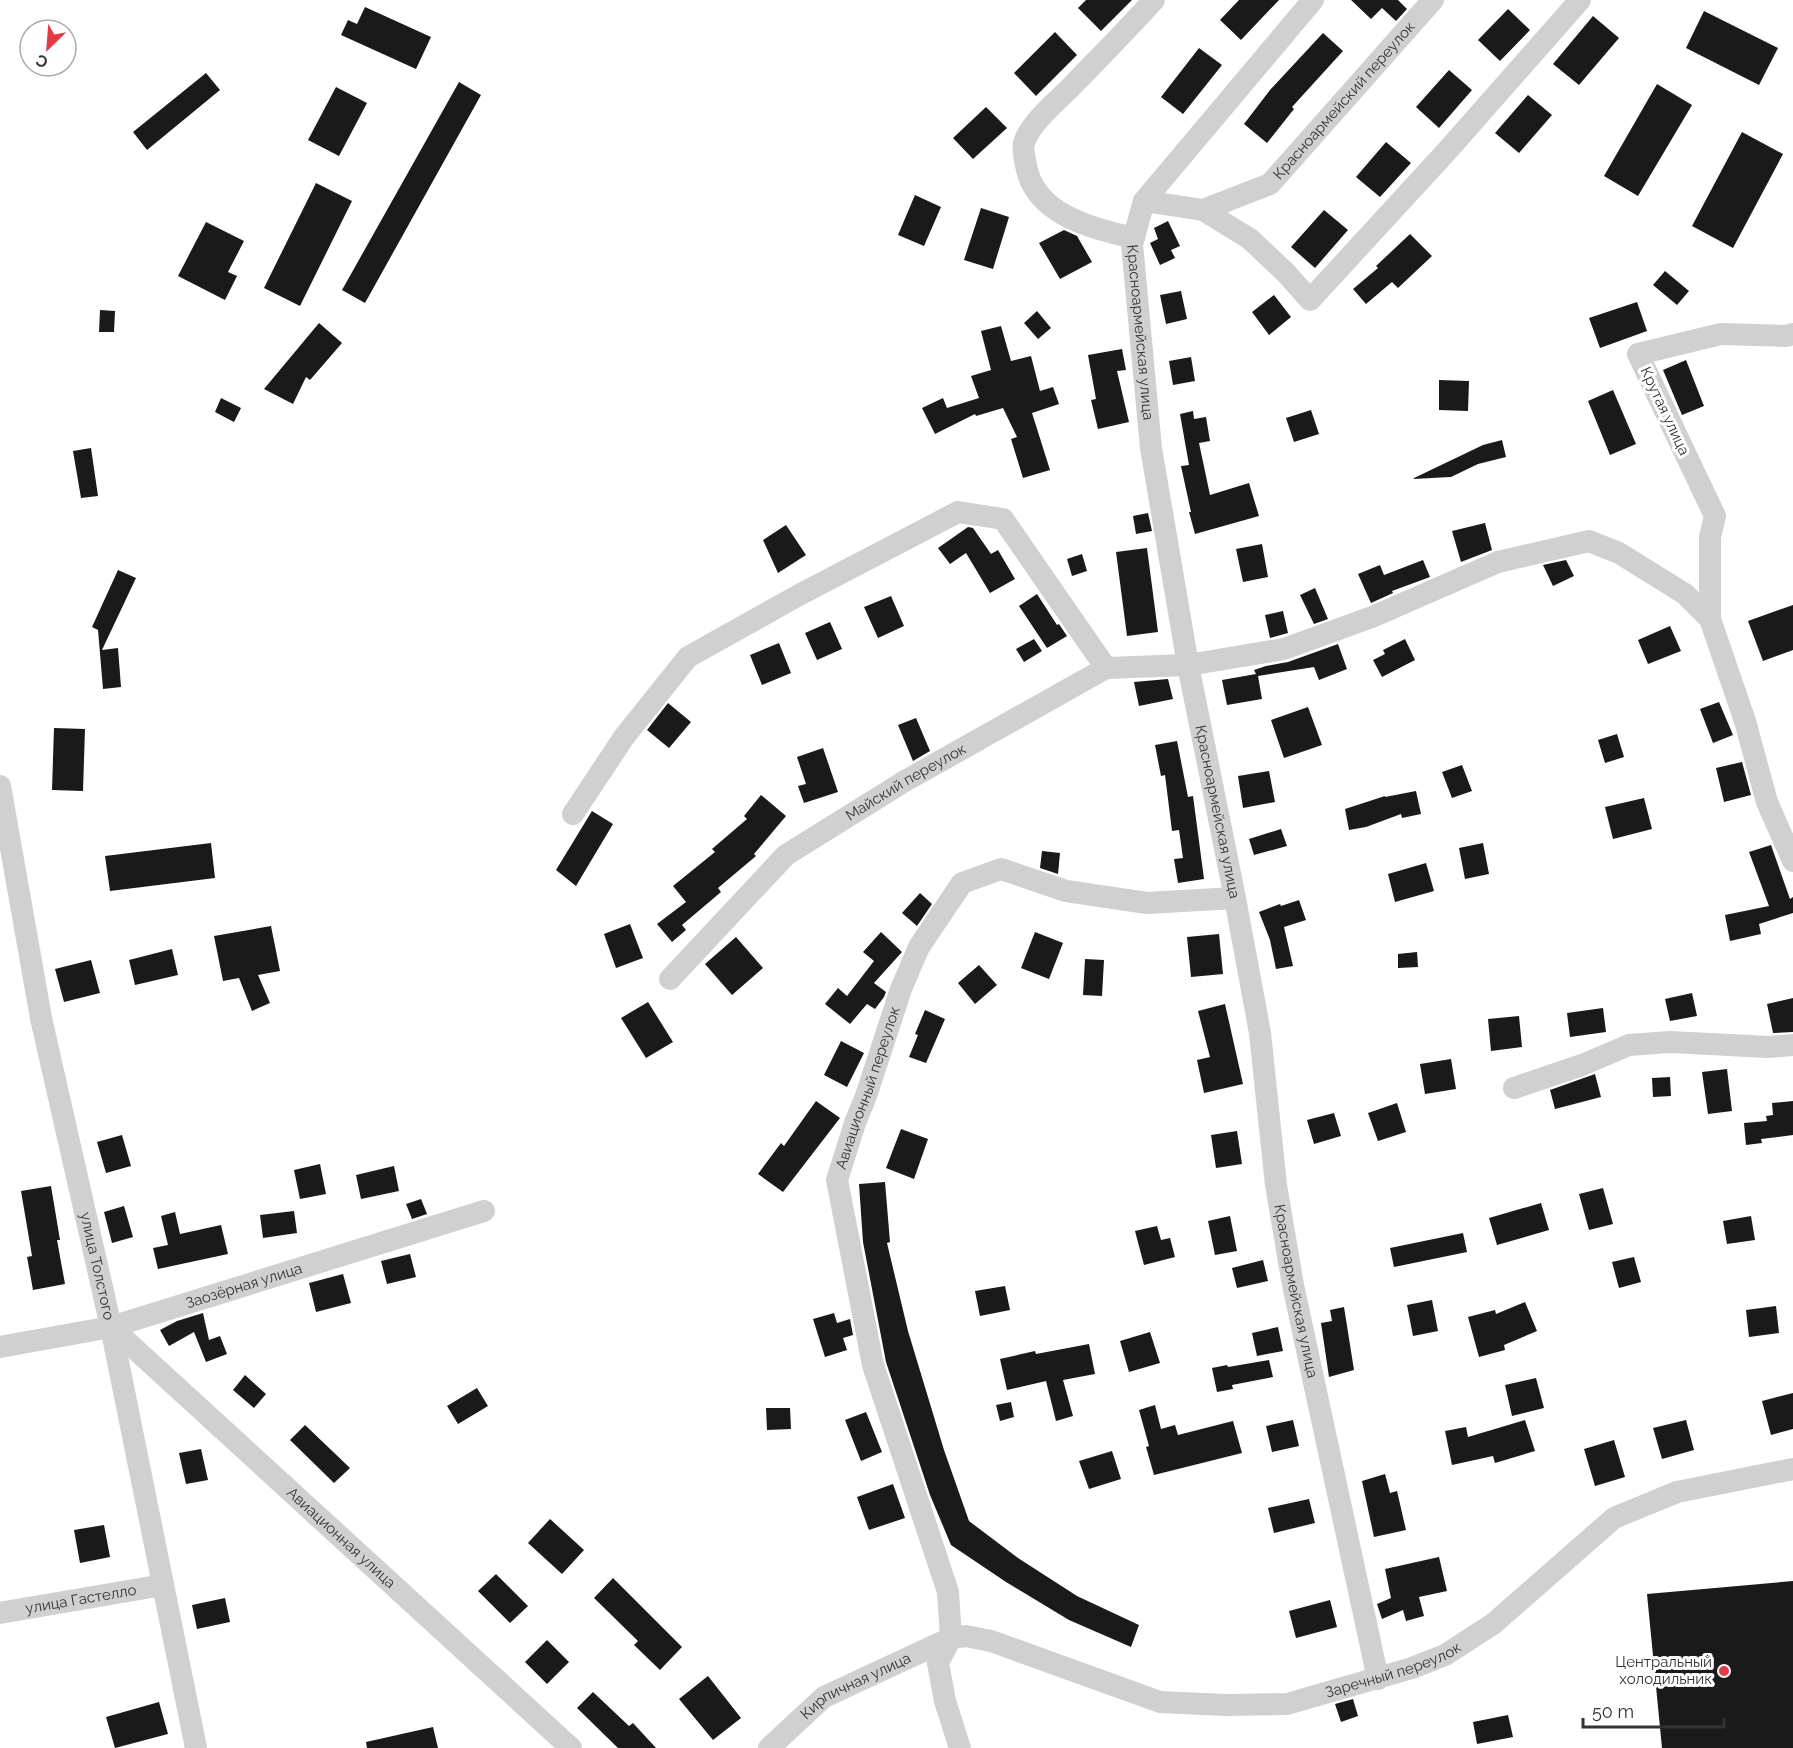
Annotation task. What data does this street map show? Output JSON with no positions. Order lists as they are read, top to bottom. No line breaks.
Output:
{"streets":{"street":["Красноармейский переулок","Красноармейская улица","Крутая улица","Майский переулок","Авиационный переулок","улица Толстого","Заозёрная улица","Авиационная улица","улица Гастелло","Заречный переулок","Кирпичная улица"]},"crossings":[["Красноармейский переулок","Красноармейская улица"],["Красноармейская улица","Майский переулок"],["Красноармейская улица","Авиационный переулок"],["Красноармейская улица","Заречный переулок"],["Крутая улица","Майский переулок"],["Авиационный переулок","Заречный переулок"],["Авиационный переулок","Кирпичная улица"],["улица Толстого","Заозёрная улица"],["улица Толстого","Авиационная улица"],["улица Толстого","улица Гастелло"],["Заозёрная улица","Авиационная улица"],["Заречный переулок","Кирпичная улица"]],"places":["Центральный холодильник"],"scale_bar":"50 m","north":"bottom left"}
